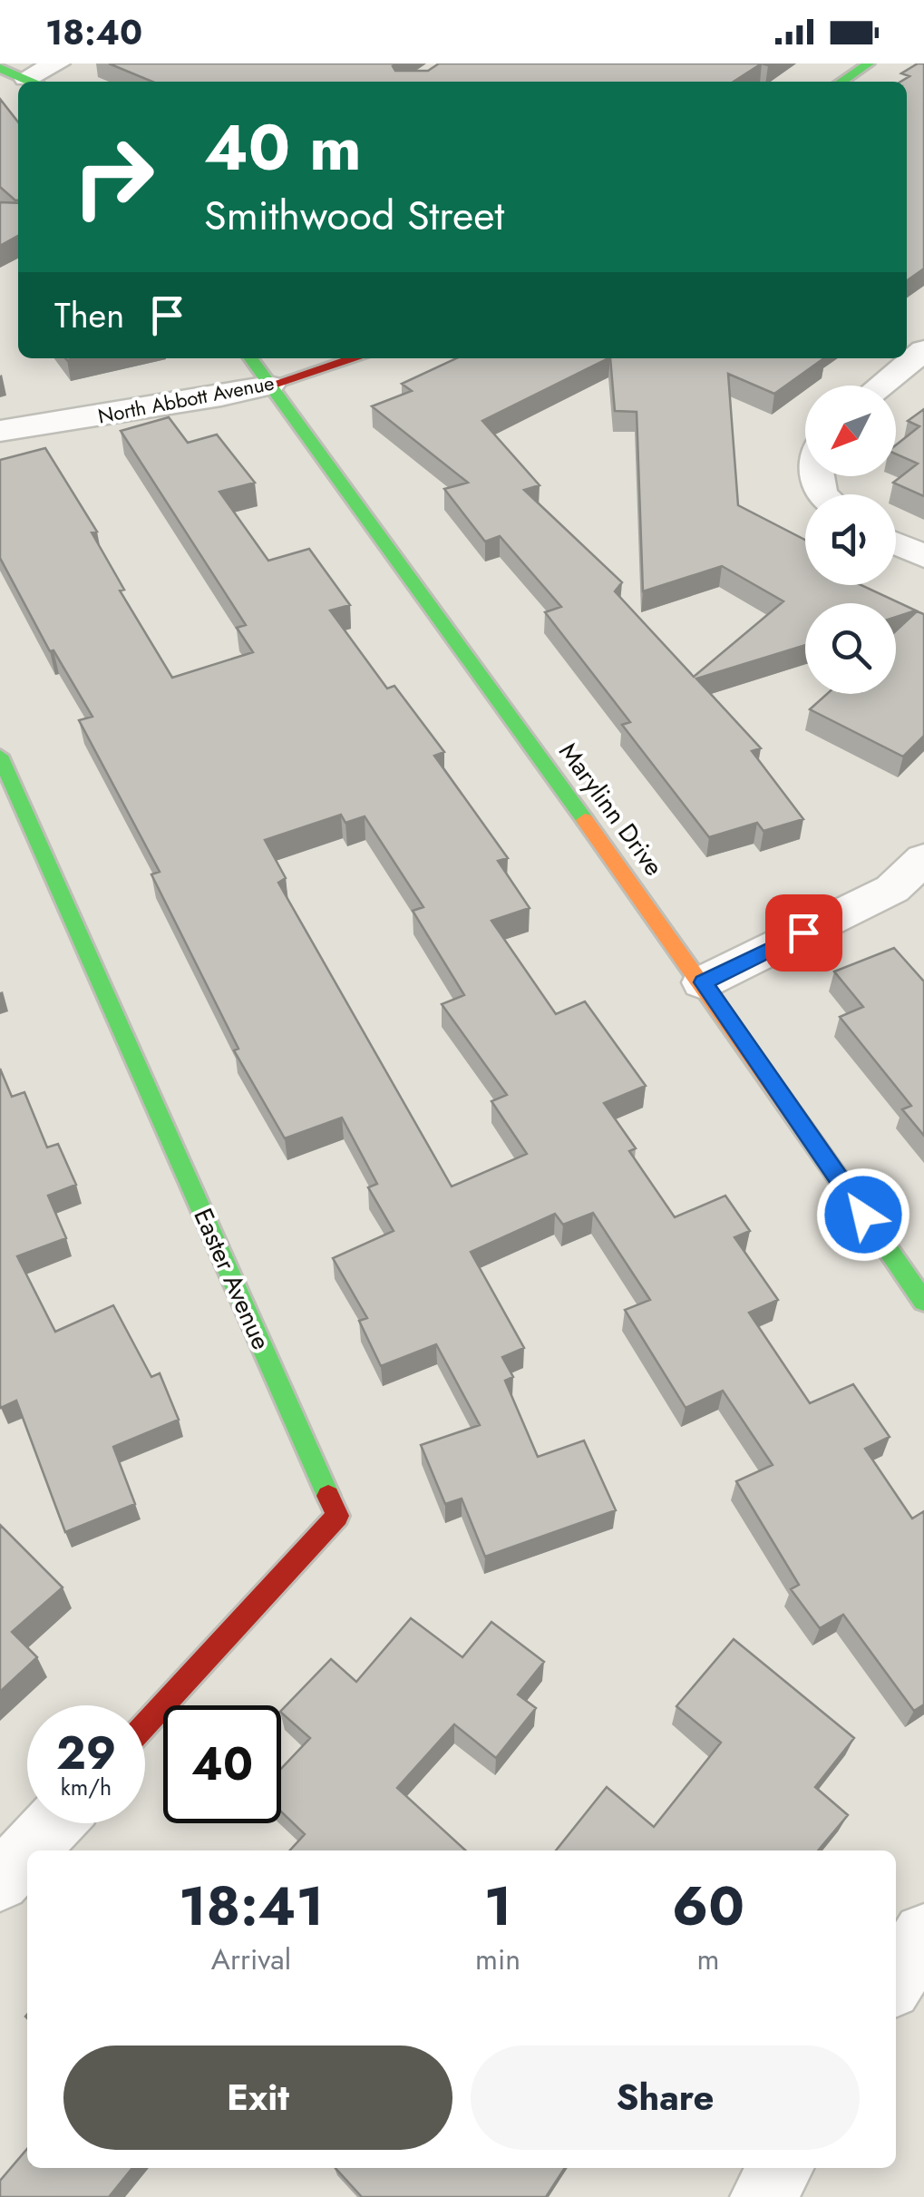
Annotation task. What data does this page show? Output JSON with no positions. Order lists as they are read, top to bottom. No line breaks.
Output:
{"streets":{"street":["North Abbott Avenue","Marylinn Drive","Easter Avenue"]},"crossings":[["North Abbott Avenue","Marylinn Drive"]],"north":"bottom left","page":{"status":"18:40","turn":["40 m","Smithwood Street"],"then":"Then","speed":"29 km/h","limit":"40","eta":["18:41","Arrival","1","min","60","m"],"buttons":["Exit","Share"]}}
